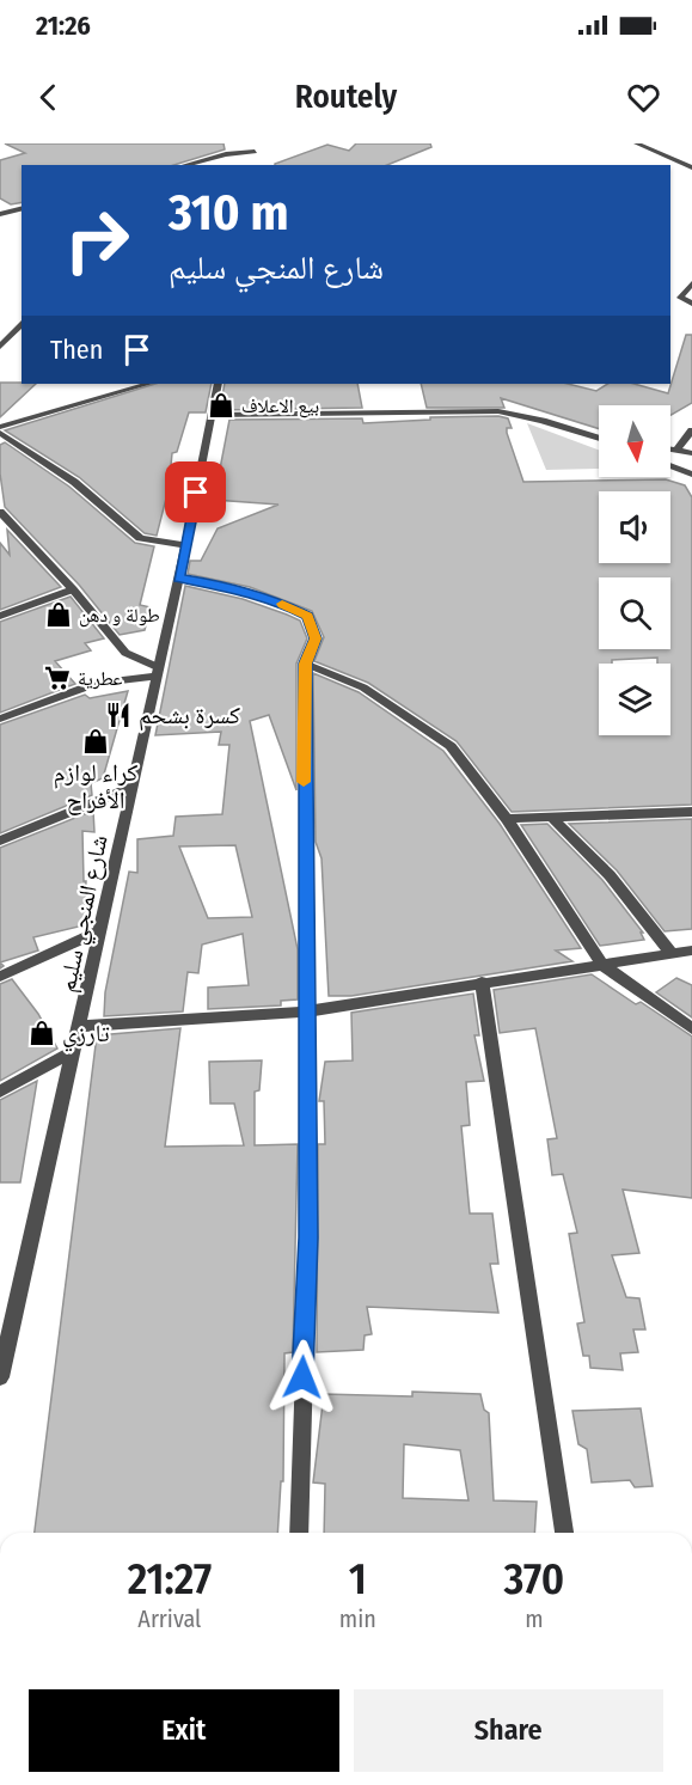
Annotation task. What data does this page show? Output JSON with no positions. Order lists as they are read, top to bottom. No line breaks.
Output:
{"streets":{"street":["شارع المنجي سليم"]},"places":{"shop":["بيع الاعلاف","طولة و دهن","كراء لوازم الأفراح","تارزي"],"supermarket":["عطرية"],"restaurant":["كسرة بشحم"]},"north":"bottom","page":{"status":"21:26","header":"Routely","turn":["310 m","شارع المنجي سليم"],"then":"Then","eta":["21:27","Arrival","1","min","370","m"],"buttons":["Exit","Share"]}}
